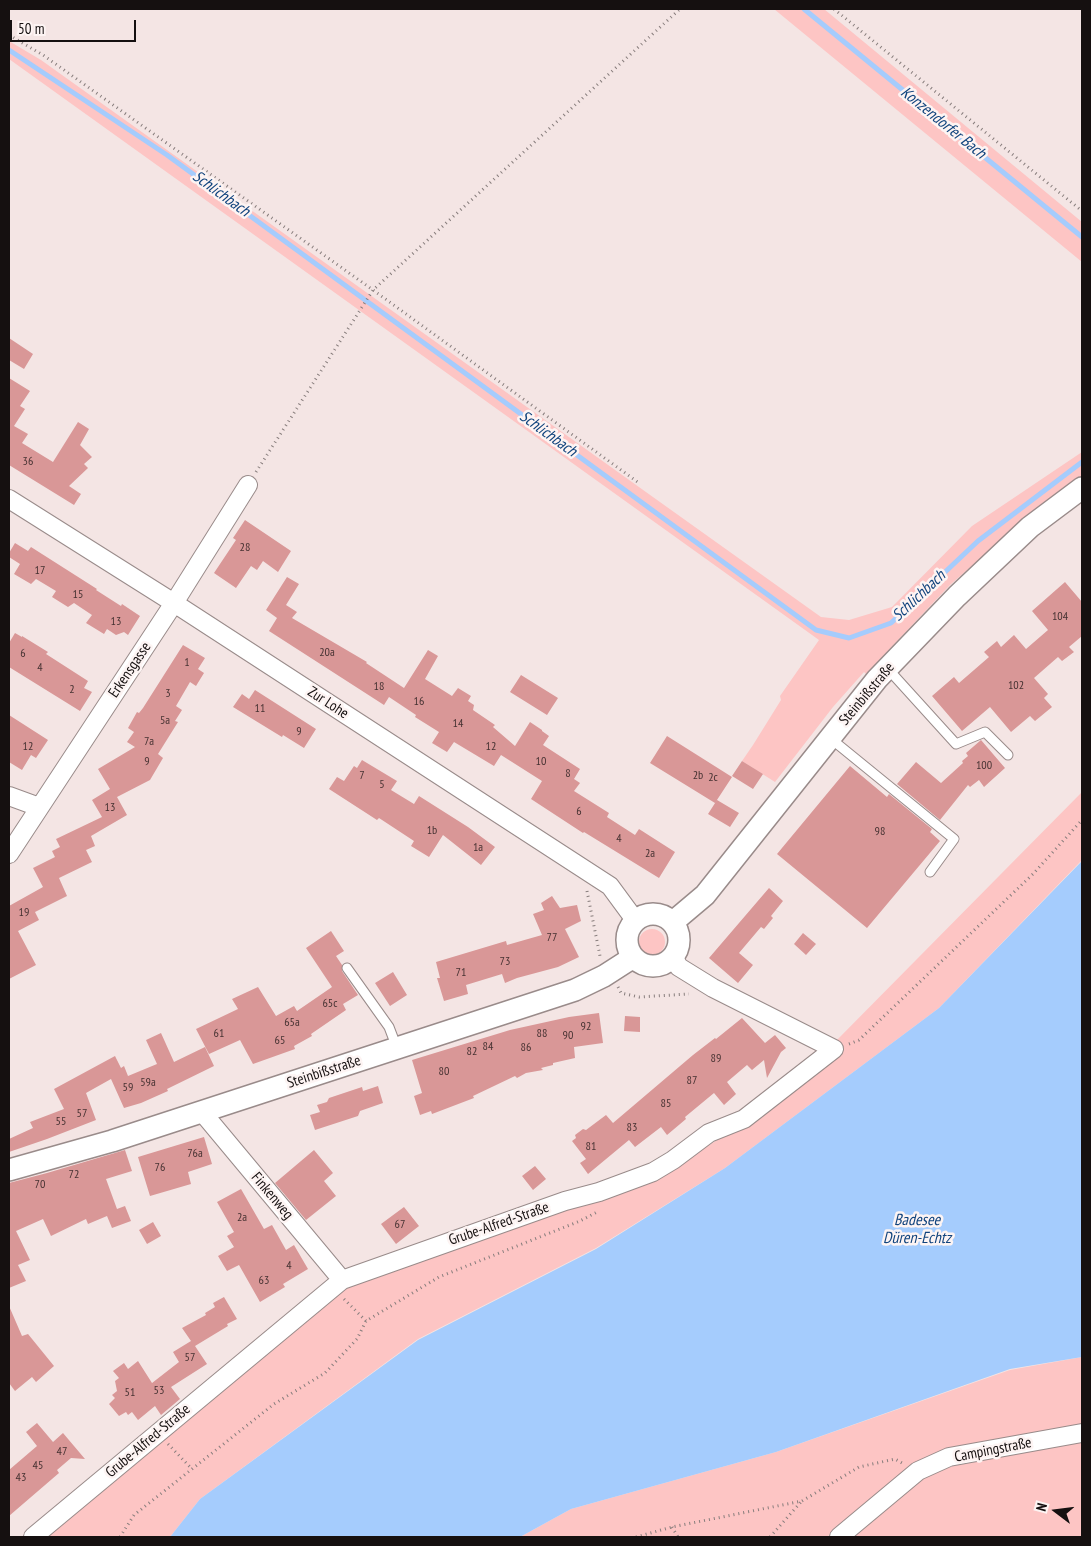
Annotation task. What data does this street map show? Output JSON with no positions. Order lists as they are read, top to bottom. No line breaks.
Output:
{"streets":{"street":["Erkensgasse","Steinbißstraße","Zur Lohe","Finkenweg","Grube-Alfred-Straße","Campingstraße"]},"crossings":[["Erkensgasse","Zur Lohe"],["Steinbißstraße","Zur Lohe"],["Steinbißstraße","Finkenweg"],["Finkenweg","Grube-Alfred-Straße"]],"water":["Konzendorfer Bach","Schlichbach","Badesee Düren-Echtz"],"house_numbers":["36","28","17","15","104","13","20a","6","1","4","102","18","2","3","16","11","5a","14","9","7a","12","12","9","10","100","8","7","2b","2c","5","13","6","1b","98","4","1a","2a","19","77","73","71","65c","65a","92","61","88","90","65","84","86","82","89","80","87","59a","59","85","57","55","83","81","76a","76","72","70","2a","67","4","63","57","53","51","47","45","43"],"scale_bar":"50 m","north":"left"}
